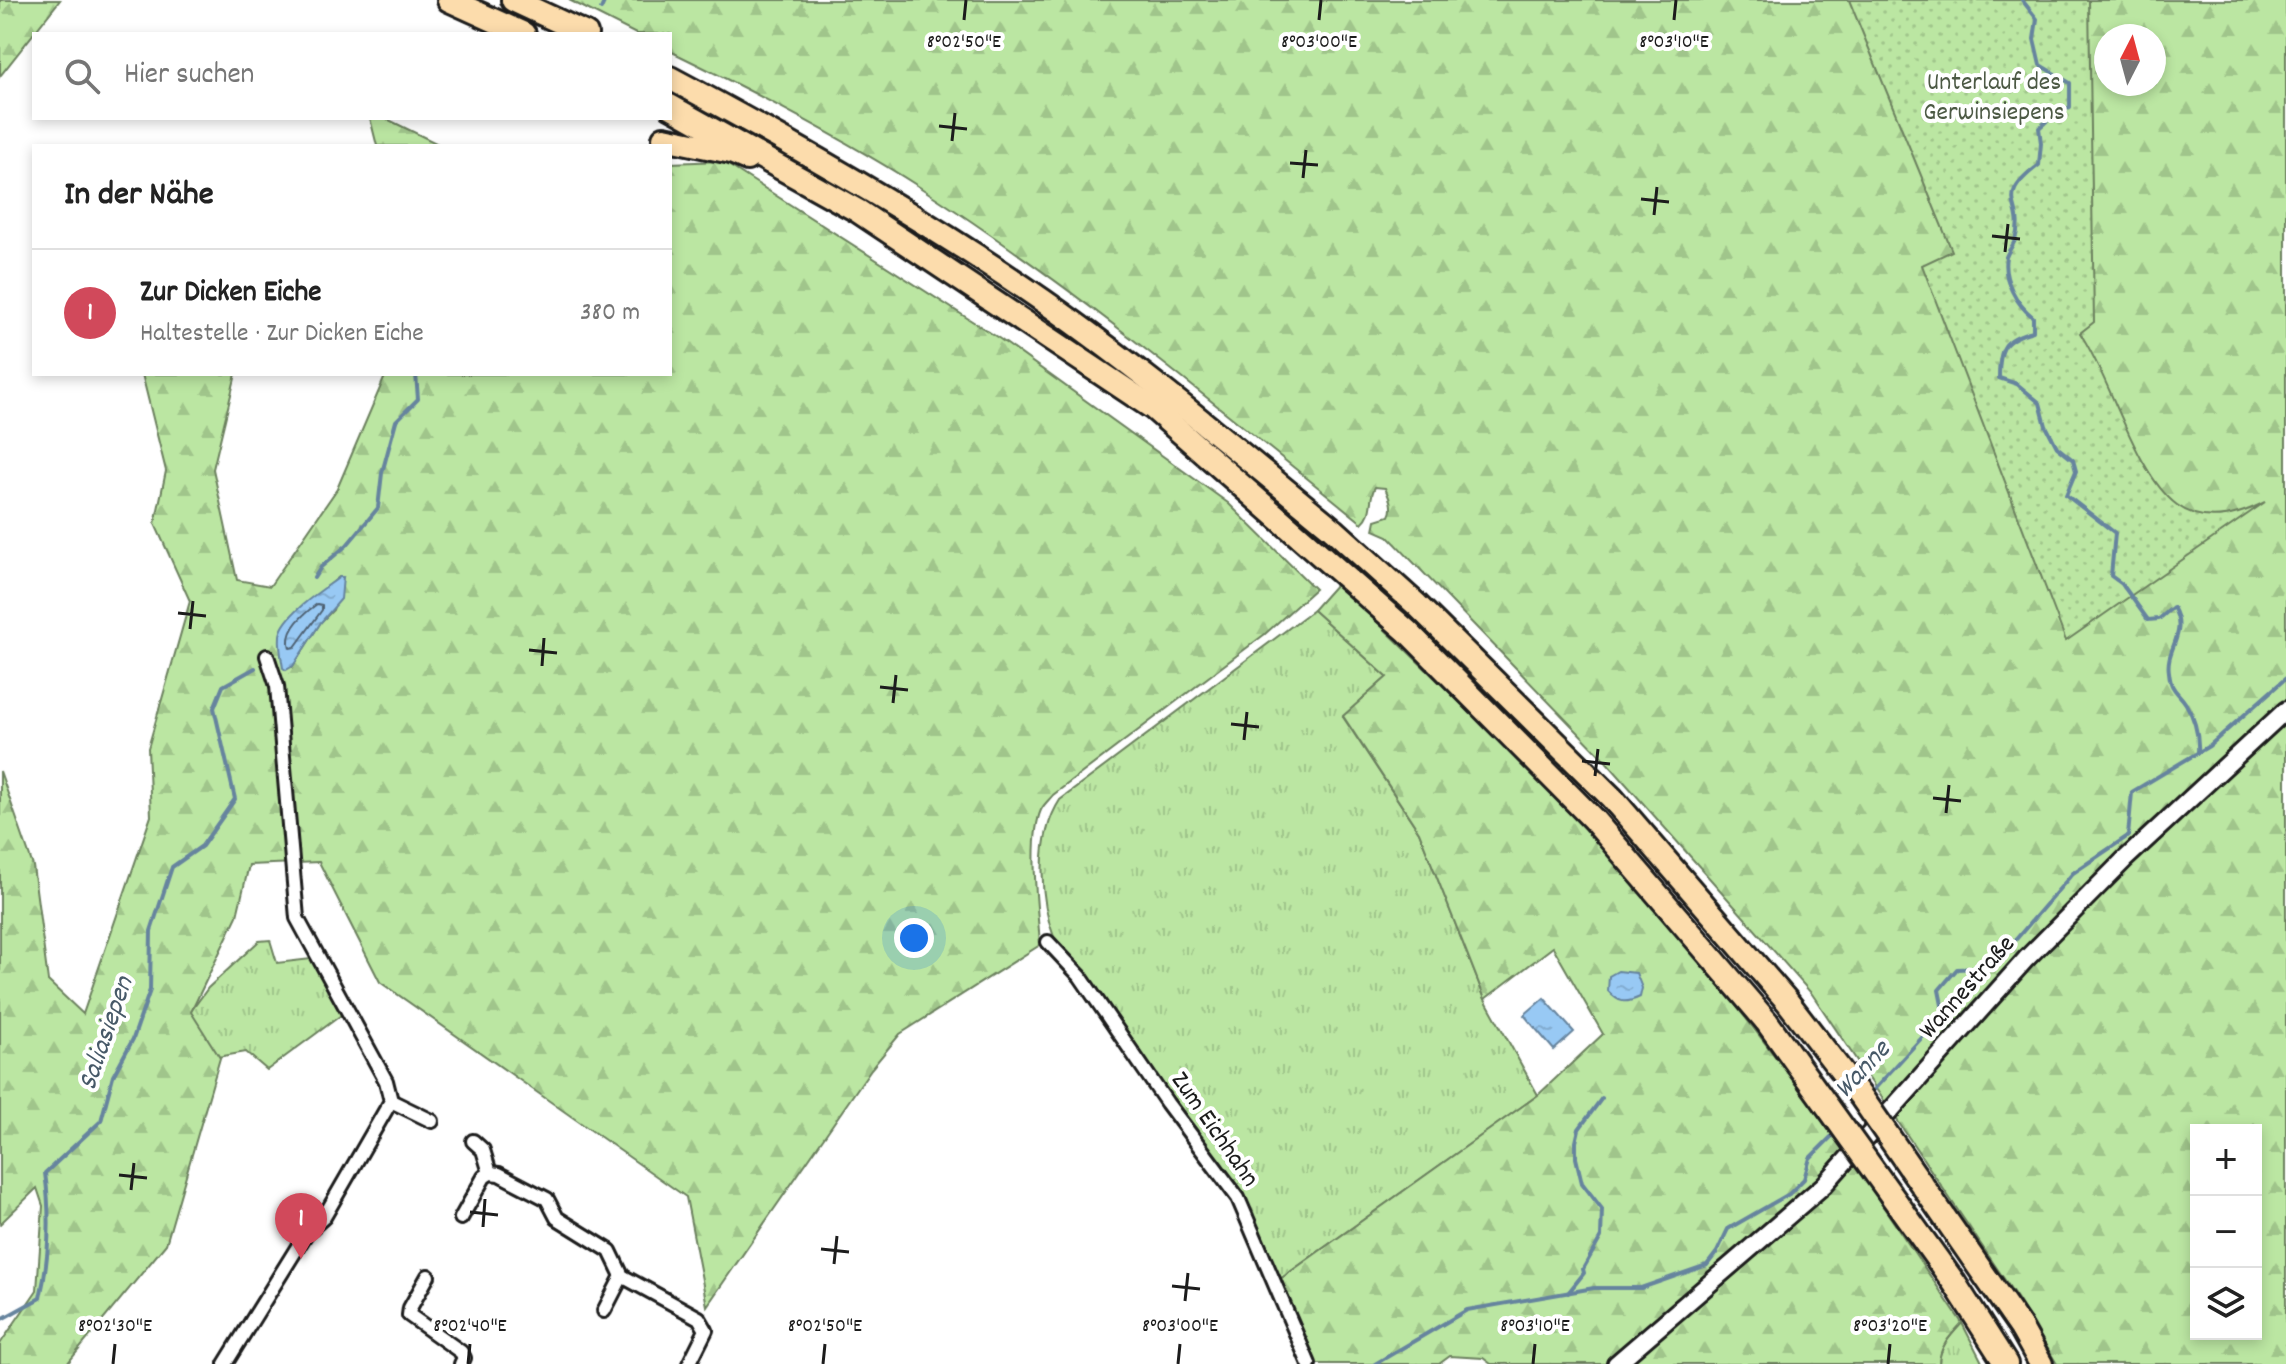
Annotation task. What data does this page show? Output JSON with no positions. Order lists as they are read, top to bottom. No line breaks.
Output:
{"streets":{"street":["Wannestraße","Zum Eichhahn"]},"water":["Saliasiepen","Wanne"],"parks":["Unterlauf des Gerwinsiepens"],"north":"top","page":{"search":"Hier suchen","heading":"In der Nähe","list":[{"mark":"1","name":"Zur Dicken Eiche","note":"Haltestelle · Zur Dicken Eiche","value":"380 m"}],"map_buttons":["+","−"],"pins":"1"},"coordinates":["8°02'50\"E","8°03'00\"E","8°03'10\"E","8°02'30\"E","8°02'40\"E","8°03'20\"E"]}
